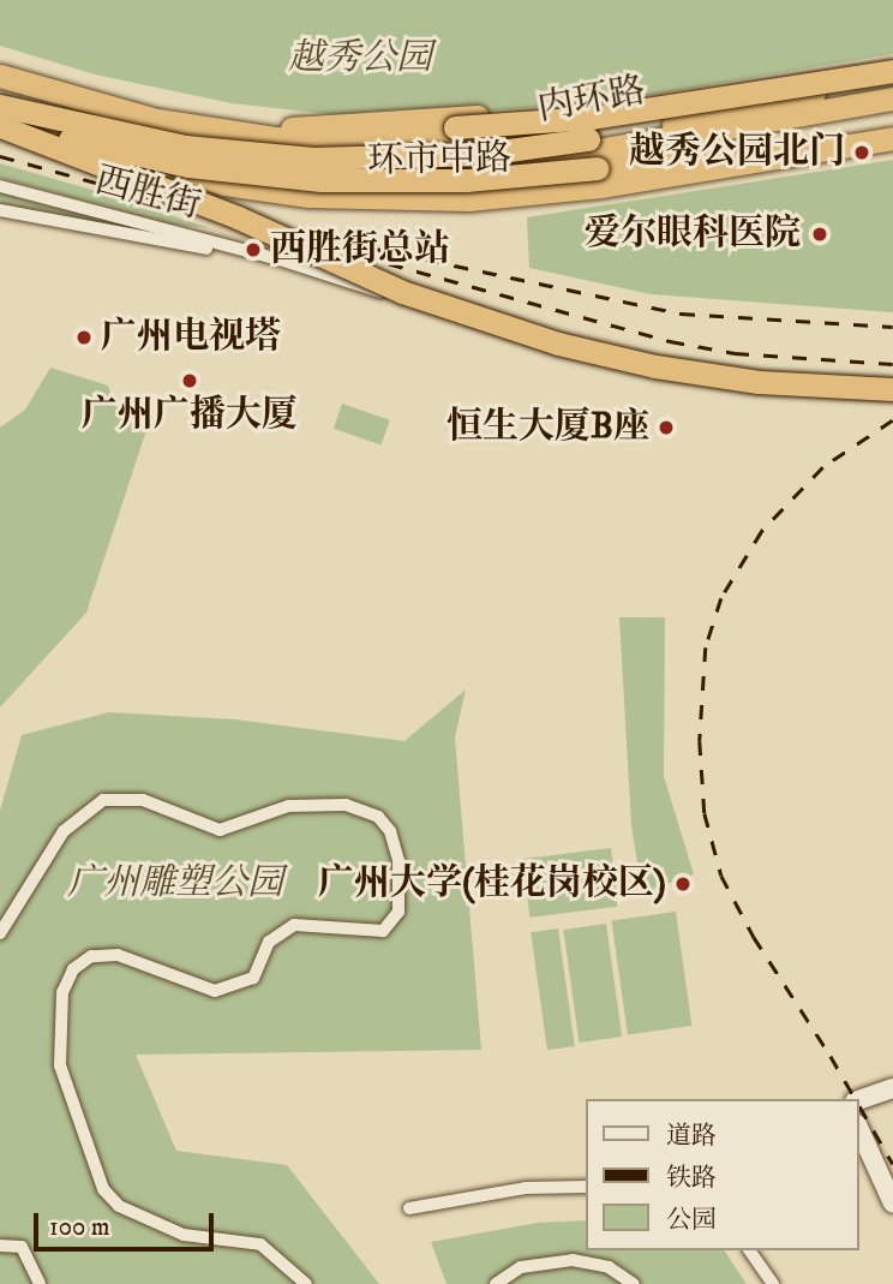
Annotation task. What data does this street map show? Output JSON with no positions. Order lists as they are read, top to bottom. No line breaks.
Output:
{"streets":{"highway":["内环路","环市中路"],"street":["西胜街"]},"parks":["越秀公园","广州雕塑公园"],"places":["越秀公园北门","爱尔眼科医院","西胜街总站","广州电视塔","广州广播大厦","恒生大厦B座","广州大学(桂花岗校区)"],"legend":["道路","铁路","公园"],"scale_bar":"100 m"}
